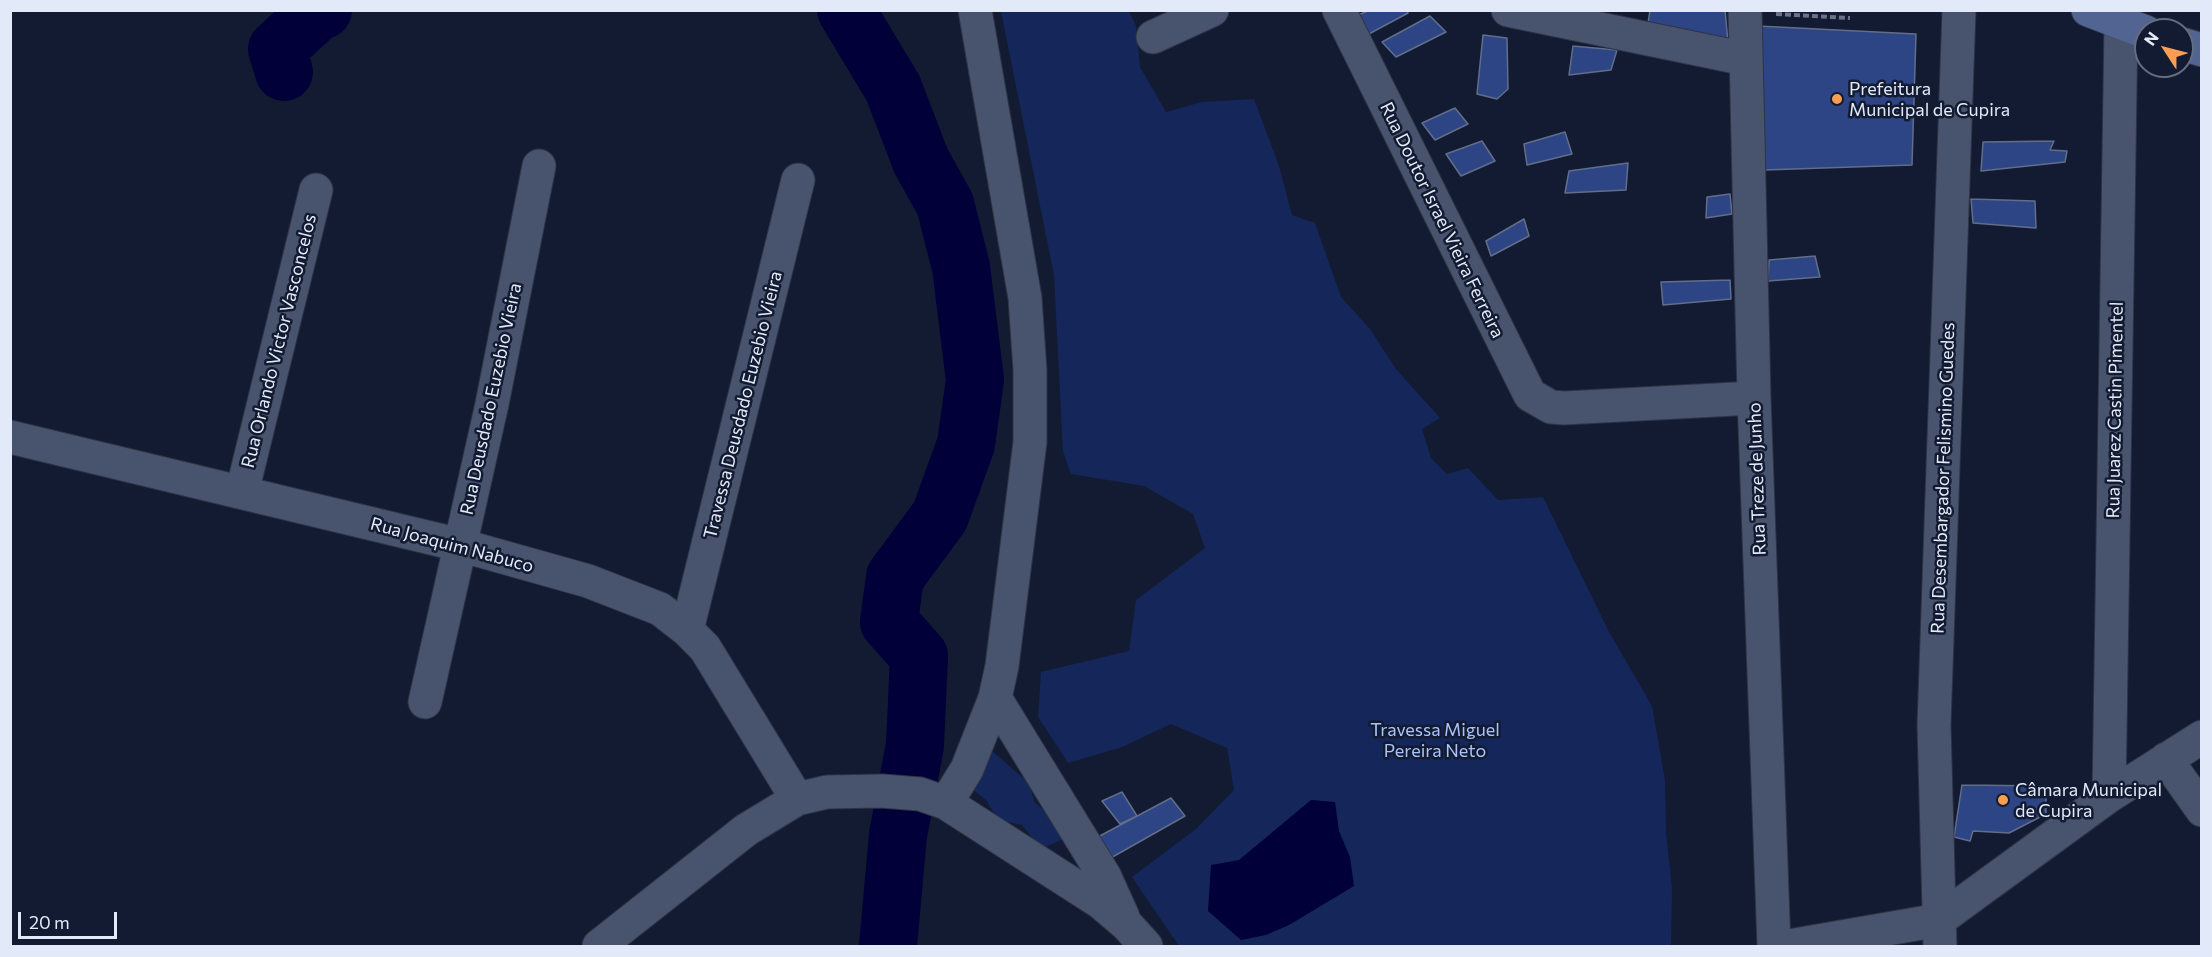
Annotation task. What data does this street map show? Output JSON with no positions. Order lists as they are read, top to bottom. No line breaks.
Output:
{"streets":{"street":["Rua Doutor Israel Vieira Ferreira","Rua Orlando Victor Vasconcelos","Rua Deusdado Euzebio Vieira","Travessa Deusdado Euzebio Vieira","Rua Juarez Castin Pimentel","Rua Desembargador Felismino Guedes","Rua Treze de Junho","Rua Joaquim Nabuco"]},"crossings":[["Rua Doutor Israel Vieira Ferreira","Rua Treze de Junho"],["Rua Orlando Victor Vasconcelos","Rua Joaquim Nabuco"],["Rua Deusdado Euzebio Vieira","Rua Joaquim Nabuco"],["Travessa Deusdado Euzebio Vieira","Rua Joaquim Nabuco"]],"parks":["Travessa Miguel Pereira Neto"],"places":["Prefeitura Municipal de Cupira","Câmara Municipal de Cupira"],"scale_bar":"20 m","north":"top left"}
